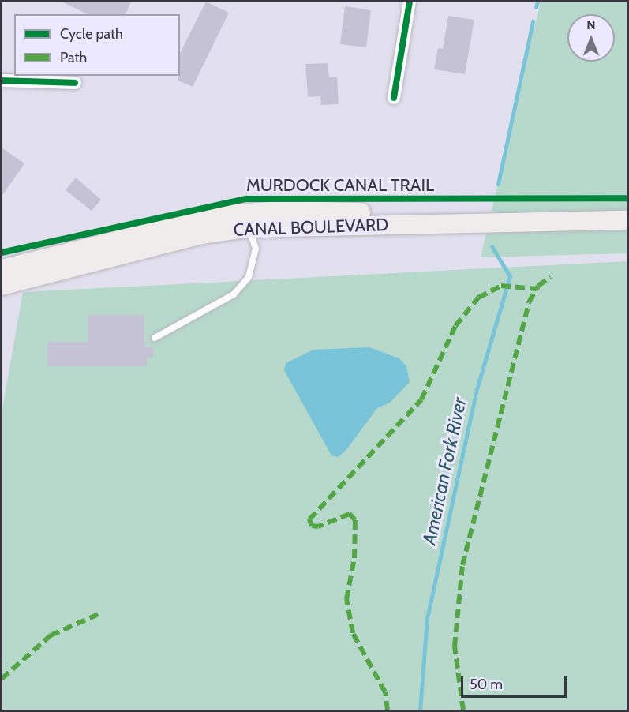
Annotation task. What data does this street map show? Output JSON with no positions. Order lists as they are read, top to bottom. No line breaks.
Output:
{"streets":{"main road":["CANAL BOULEVARD"],"cycle path":["MURDOCK CANAL TRAIL"]},"water":["American Fork River"],"legend":["Cycle path","Path"],"scale_bar":"50 m","north":"top"}
